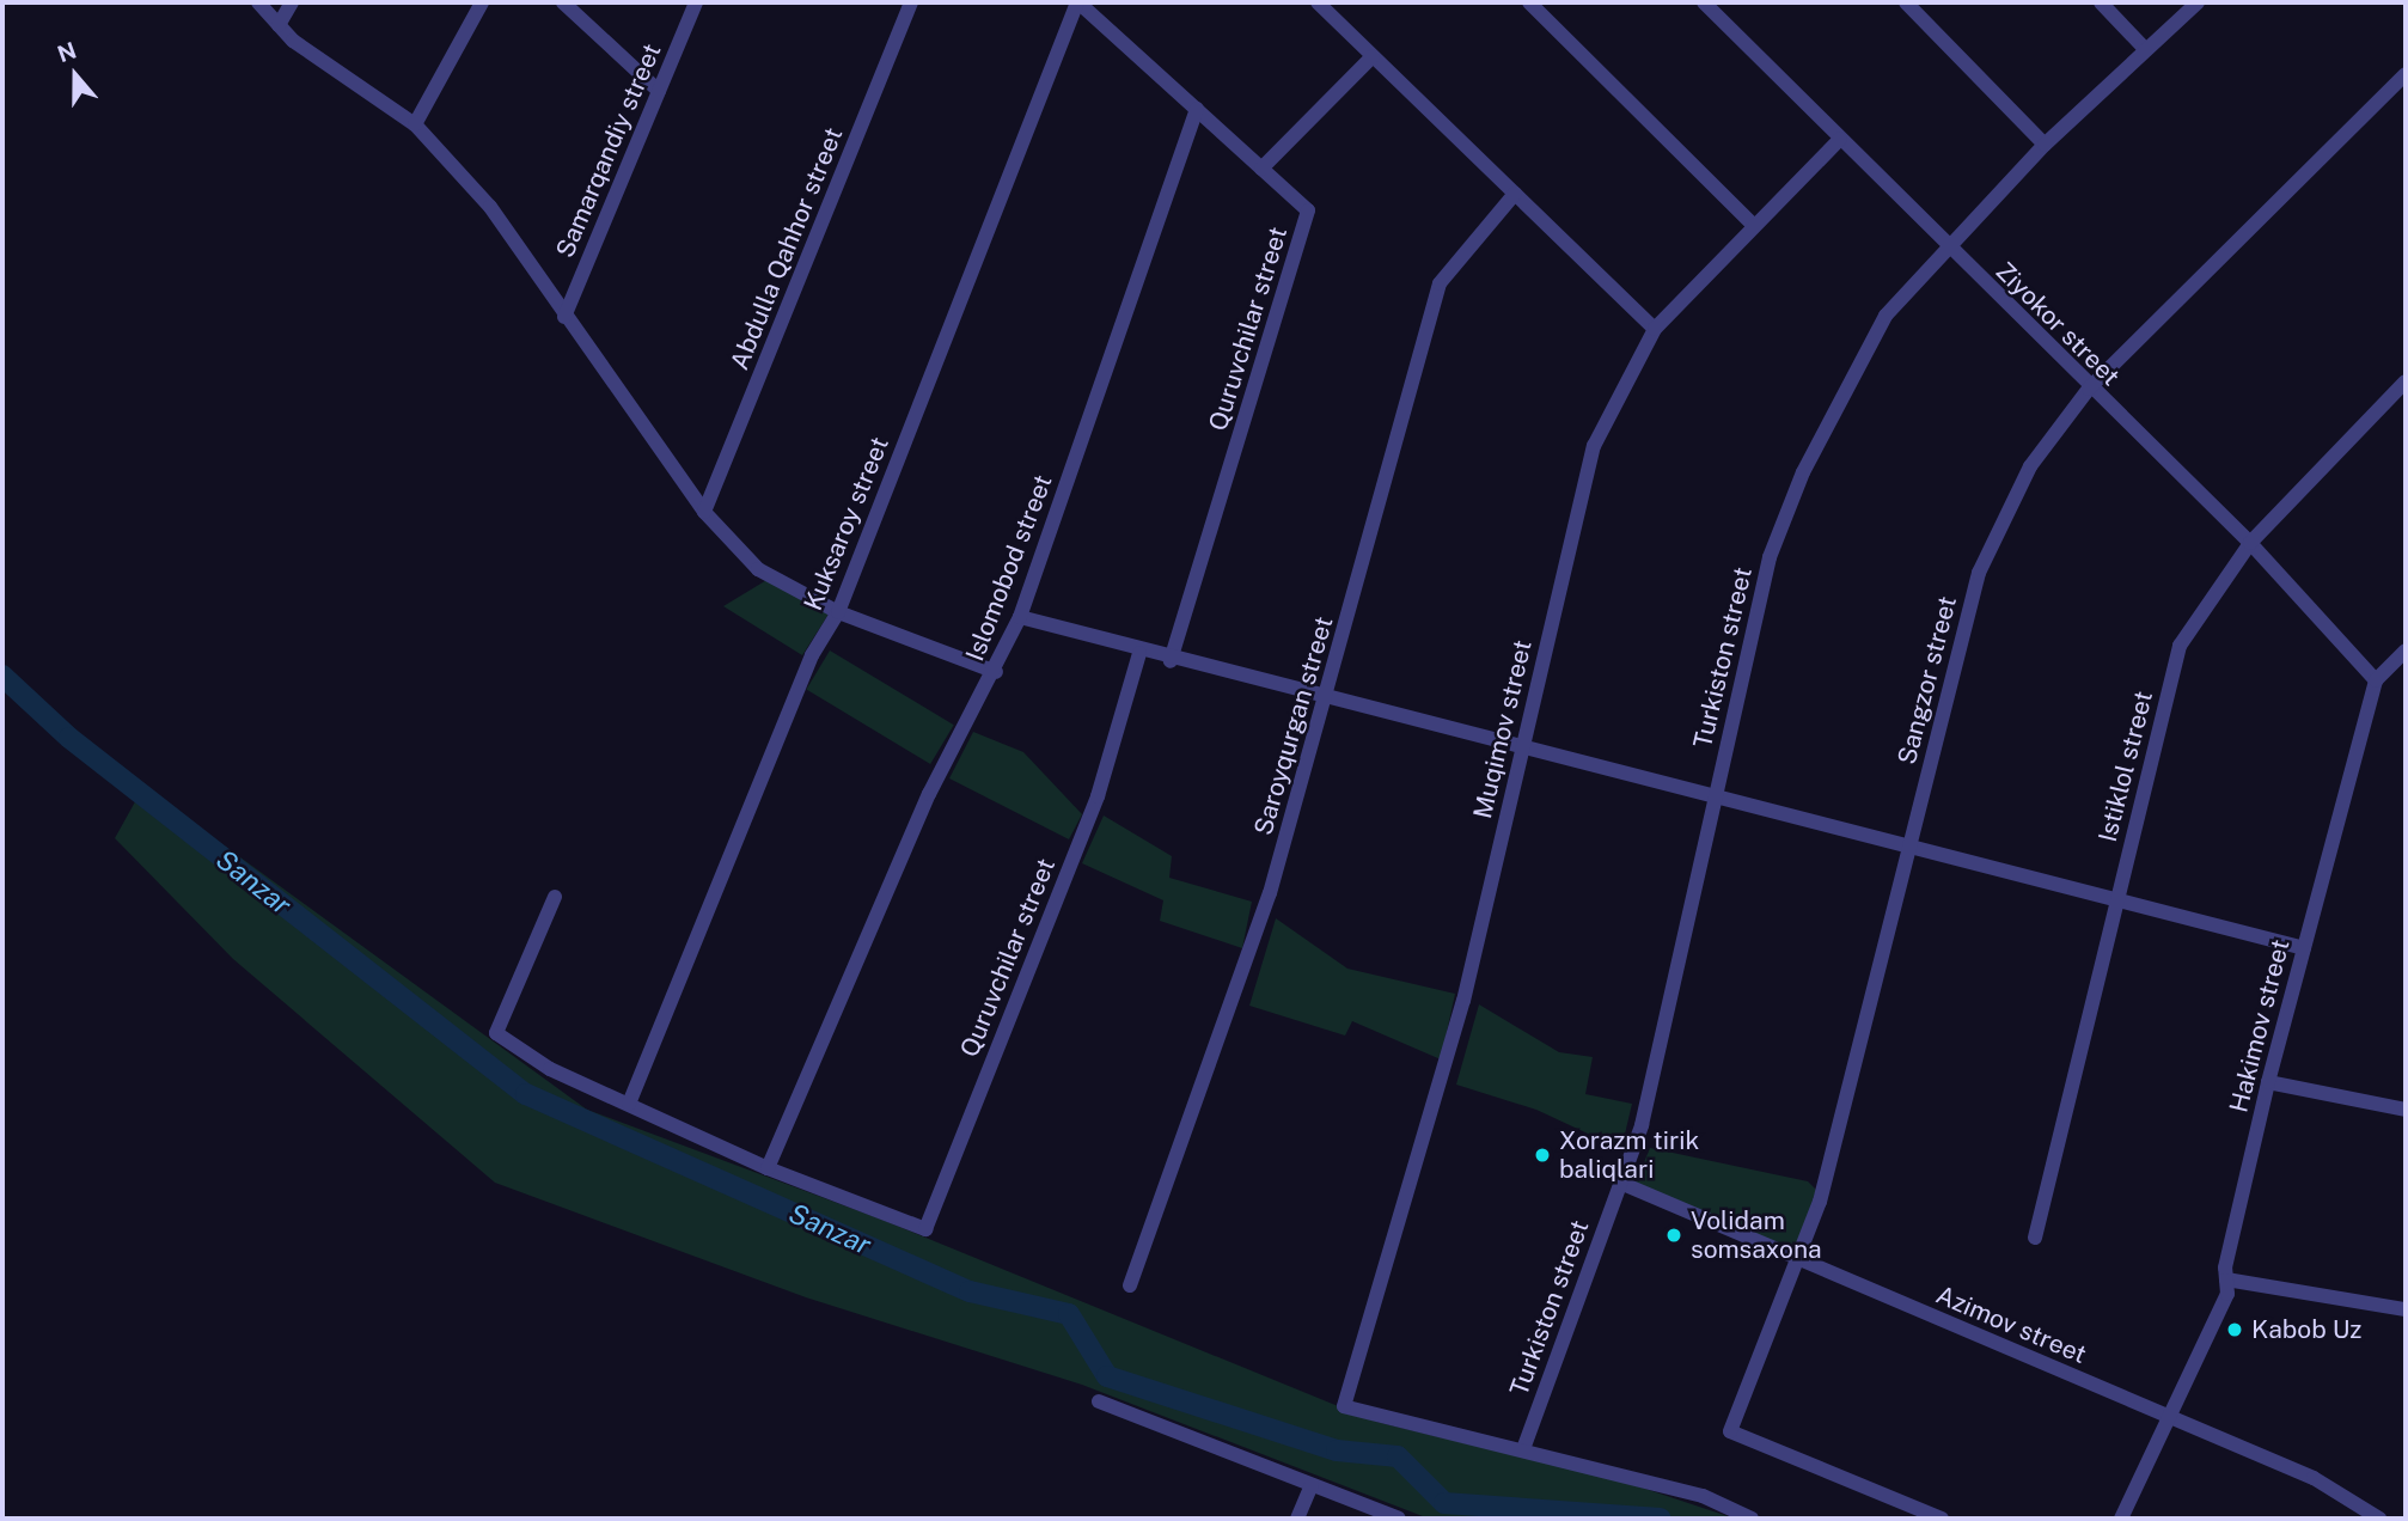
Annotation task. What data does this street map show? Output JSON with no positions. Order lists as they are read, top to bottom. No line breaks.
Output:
{"streets":{"street":["Samarqandiy street","Abdulla Qahhor street","Ziyokor street","Quruvchilar street","Kuksaroy street","Islomobod street","Turkiston street","Sangzor street","Saroyqurgan street","Muqimov street","Istiklol street","Hakimov street","Azimov street"]},"crossings":[["Ziyokor street","Turkiston street"],["Ziyokor street","Sangzor street"],["Ziyokor street","Muqimov street"],["Ziyokor street","Istiklol street"],["Ziyokor street","Hakimov street"],["Quruvchilar street","Kuksaroy street"],["Quruvchilar street","Islomobod street"],["Turkiston street","Muqimov street"],["Turkiston street","Azimov street"],["Sangzor street","Azimov street"],["Hakimov street","Azimov street"]],"water":["Sanzar"],"places":["Xorazm tirik baliqlari","Volidam somsaxona","Kabob Uz"],"north":"top"}
